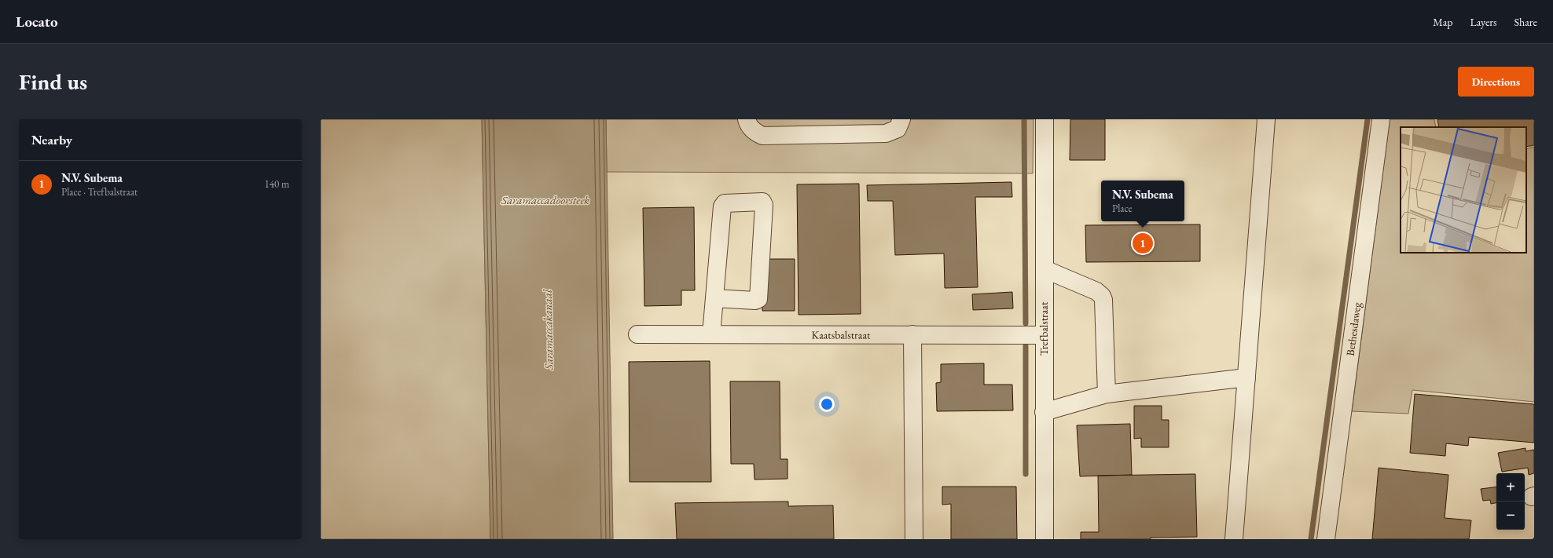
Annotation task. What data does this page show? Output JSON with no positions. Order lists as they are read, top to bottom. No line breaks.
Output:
{"streets":{"street":["Trefbalstraat","Bethesdaweg","Kaatsbalstraat"]},"crossings":[["Trefbalstraat","Kaatsbalstraat"]],"water":["Saramaccadoorsteek","Saramaccakanaal"],"page":{"header":"Locato","nav":["Map","Layers","Share"],"buttons":"Directions","title":"Find us","heading":"Nearby","list":[{"mark":"1","name":"N.V. Subema","note":"Place · Trefbalstraat","value":"140 m"}],"popup":["N.V. Subema","Place"],"pins":"1","map_buttons":["+","−"]}}
